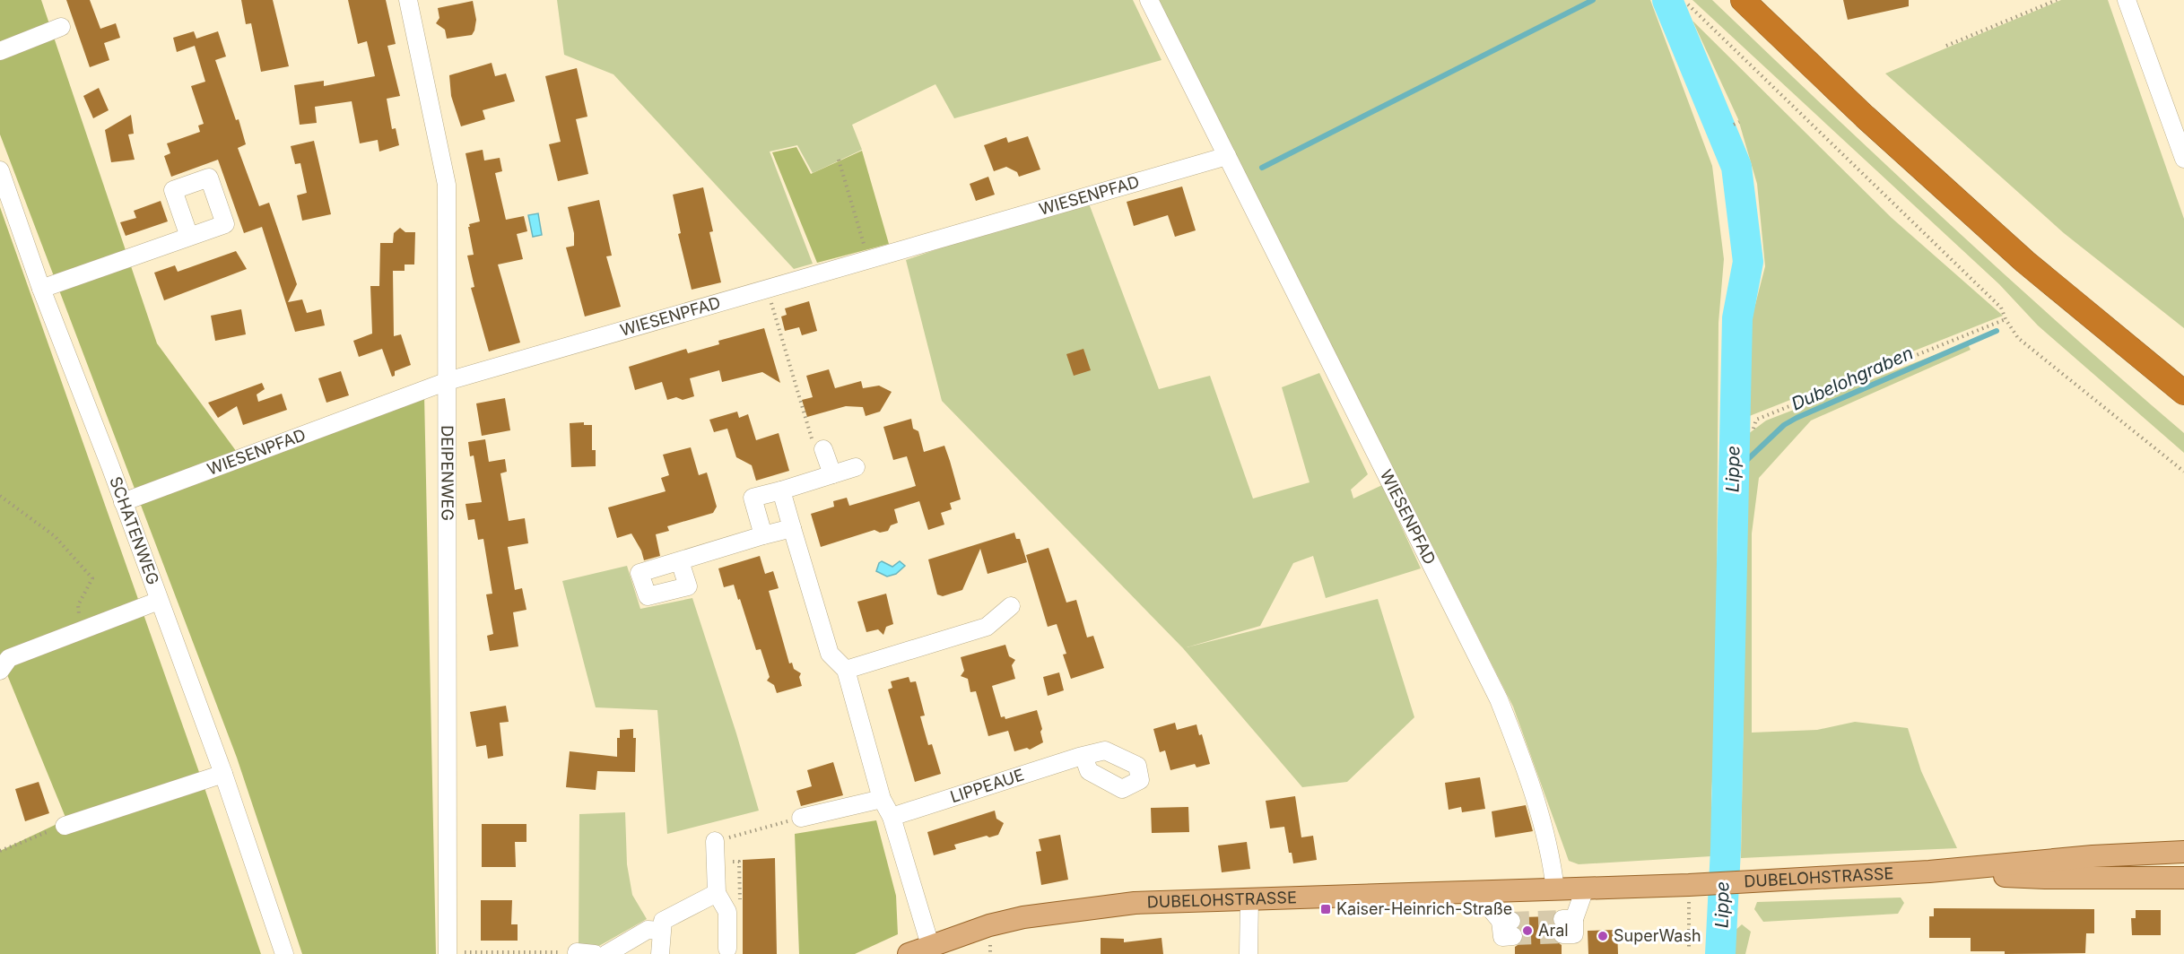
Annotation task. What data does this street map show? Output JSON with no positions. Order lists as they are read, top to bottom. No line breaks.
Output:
{"streets":{"main road":["DUBELOHSTRASSE"],"street":["WIESENPFAD","DEIPENWEG","SCHATENWEG","LIPPEAUE"]},"crossings":[["WIESENPFAD","DEIPENWEG"],["WIESENPFAD","SCHATENWEG"],["WIESENPFAD","DUBELOHSTRASSE"]],"water":["Dubelohgraben","Lippe"],"places":{"transit":["Kaiser-Heinrich-Straße"],"other":["Aral","SuperWash"]}}
